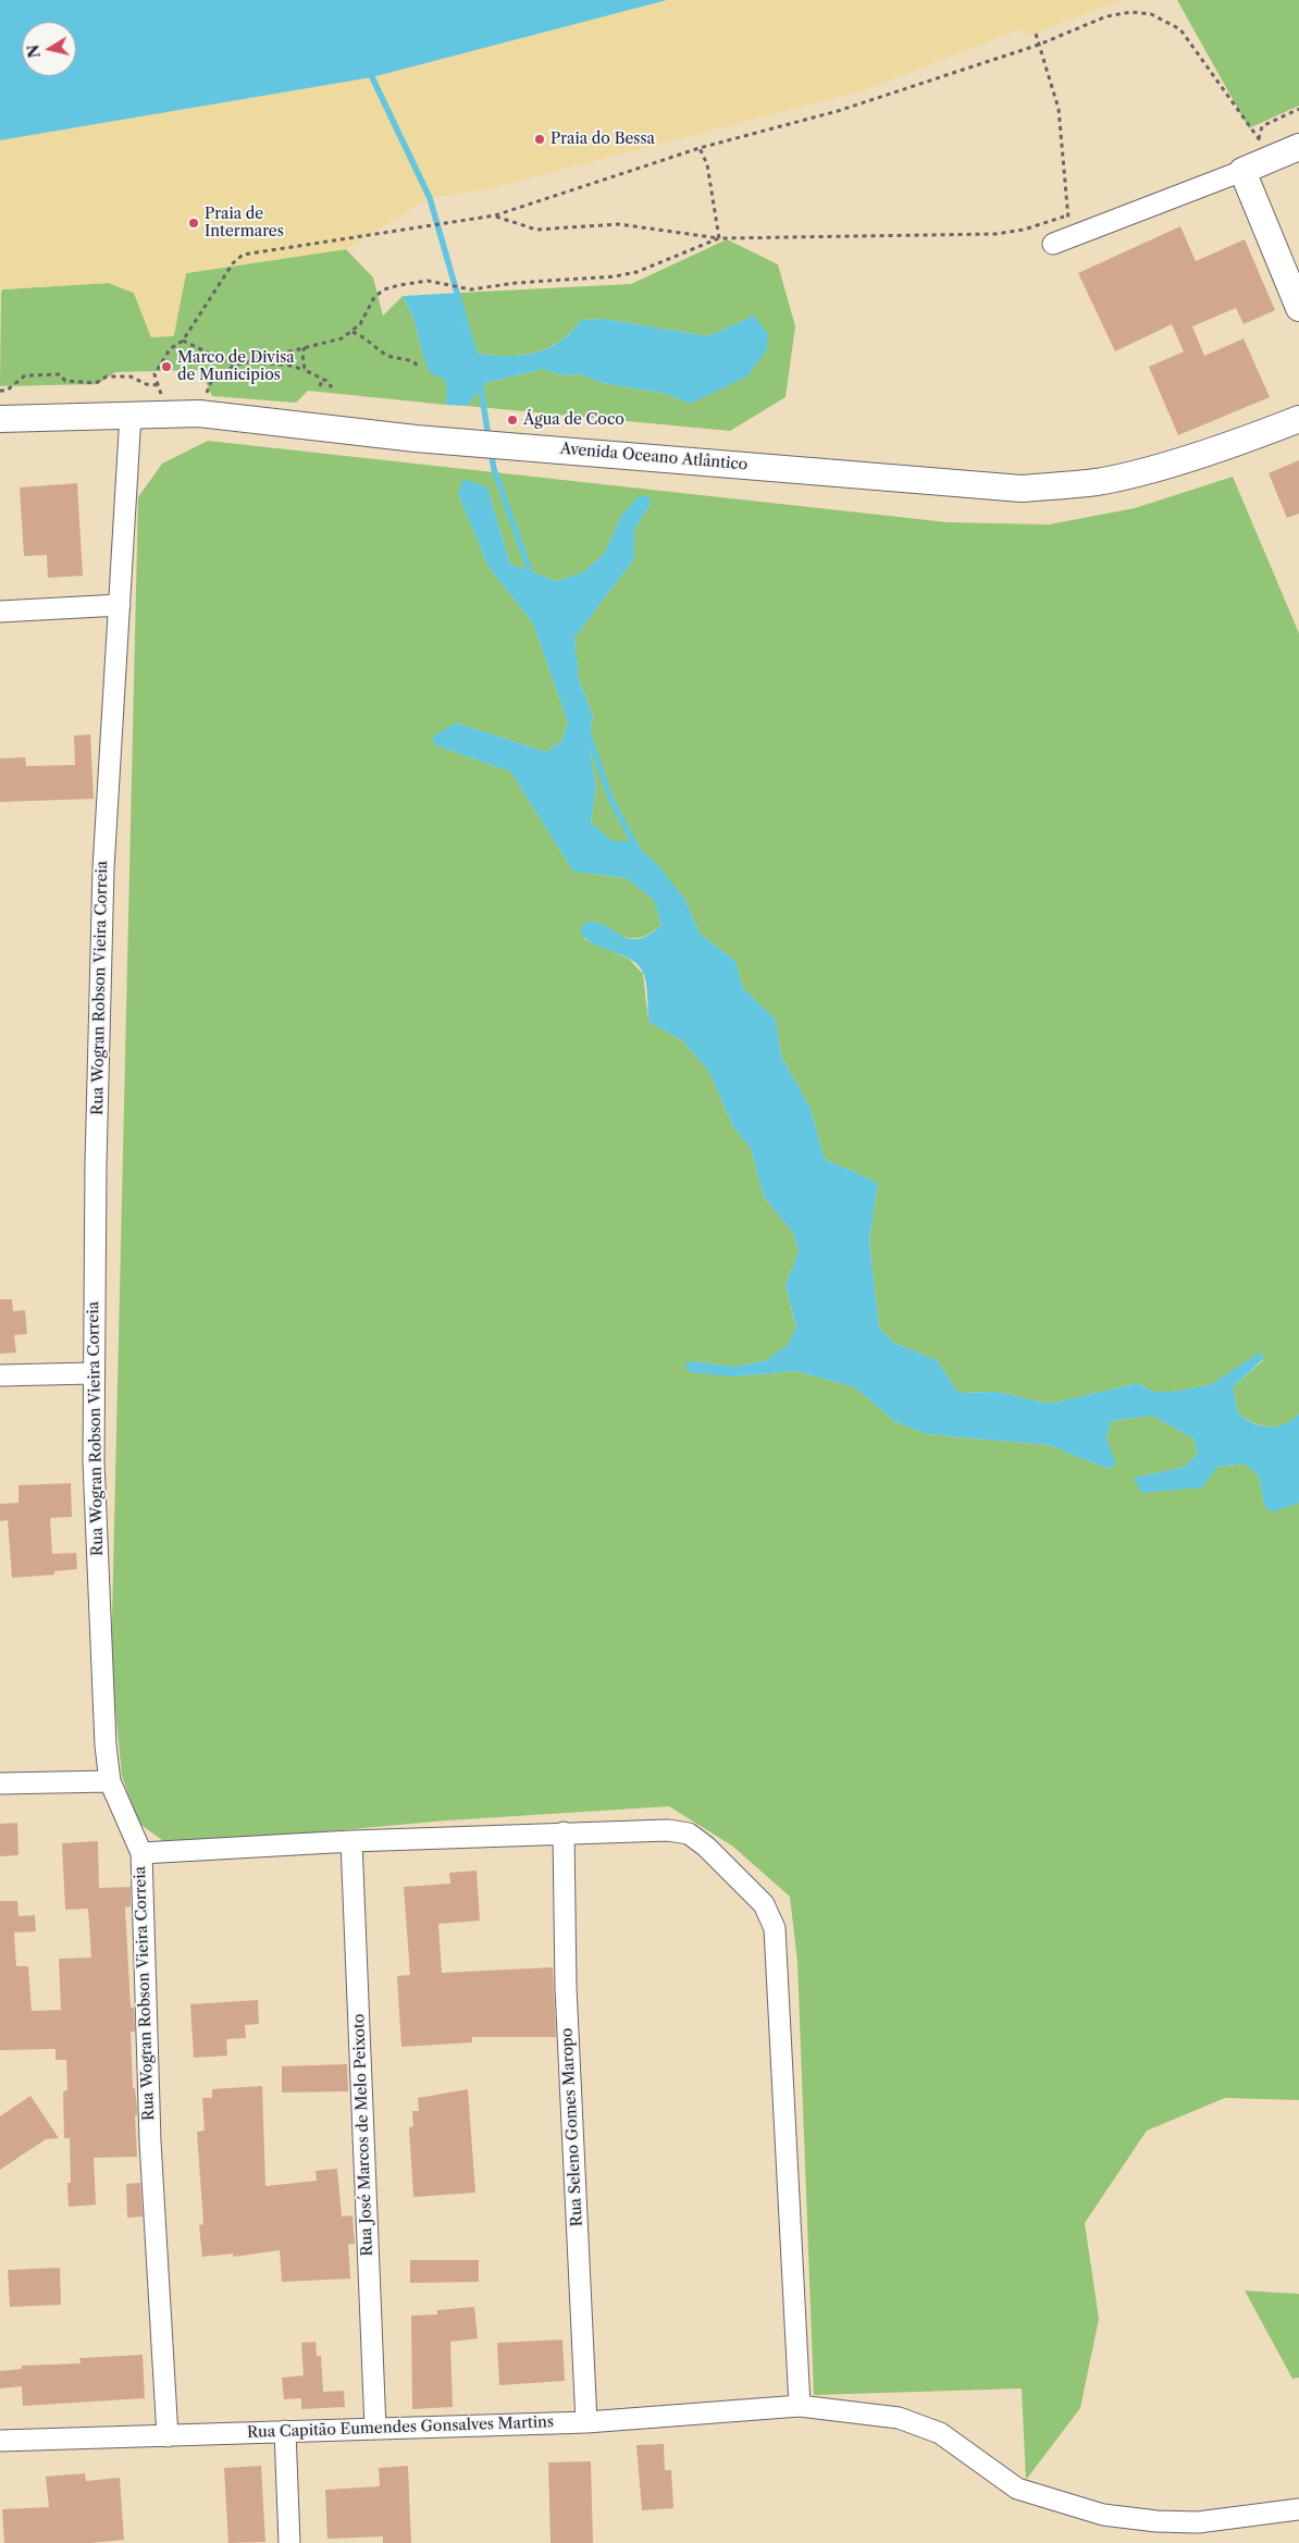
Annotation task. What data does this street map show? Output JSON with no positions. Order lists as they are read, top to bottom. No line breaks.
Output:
{"streets":{"main road":["Avenida Oceano Atlântico"],"street":["Rua Wogran Robson Vieira Correia","Rua Seleno Gomes Maropo","Rua José Marcos de Melo Peixoto","Rua Capitão Eumendes Gonsalves Martins"]},"crossings":[["Avenida Oceano Atlântico","Rua Wogran Robson Vieira Correia"],["Rua Wogran Robson Vieira Correia","Rua Capitão Eumendes Gonsalves Martins"],["Rua Seleno Gomes Maropo","Rua Capitão Eumendes Gonsalves Martins"],["Rua José Marcos de Melo Peixoto","Rua Capitão Eumendes Gonsalves Martins"]],"places":["Praia do Bessa","Praia de Intermares","Marco de Divisa de Municipios","Água de Coco"],"north":"left"}
